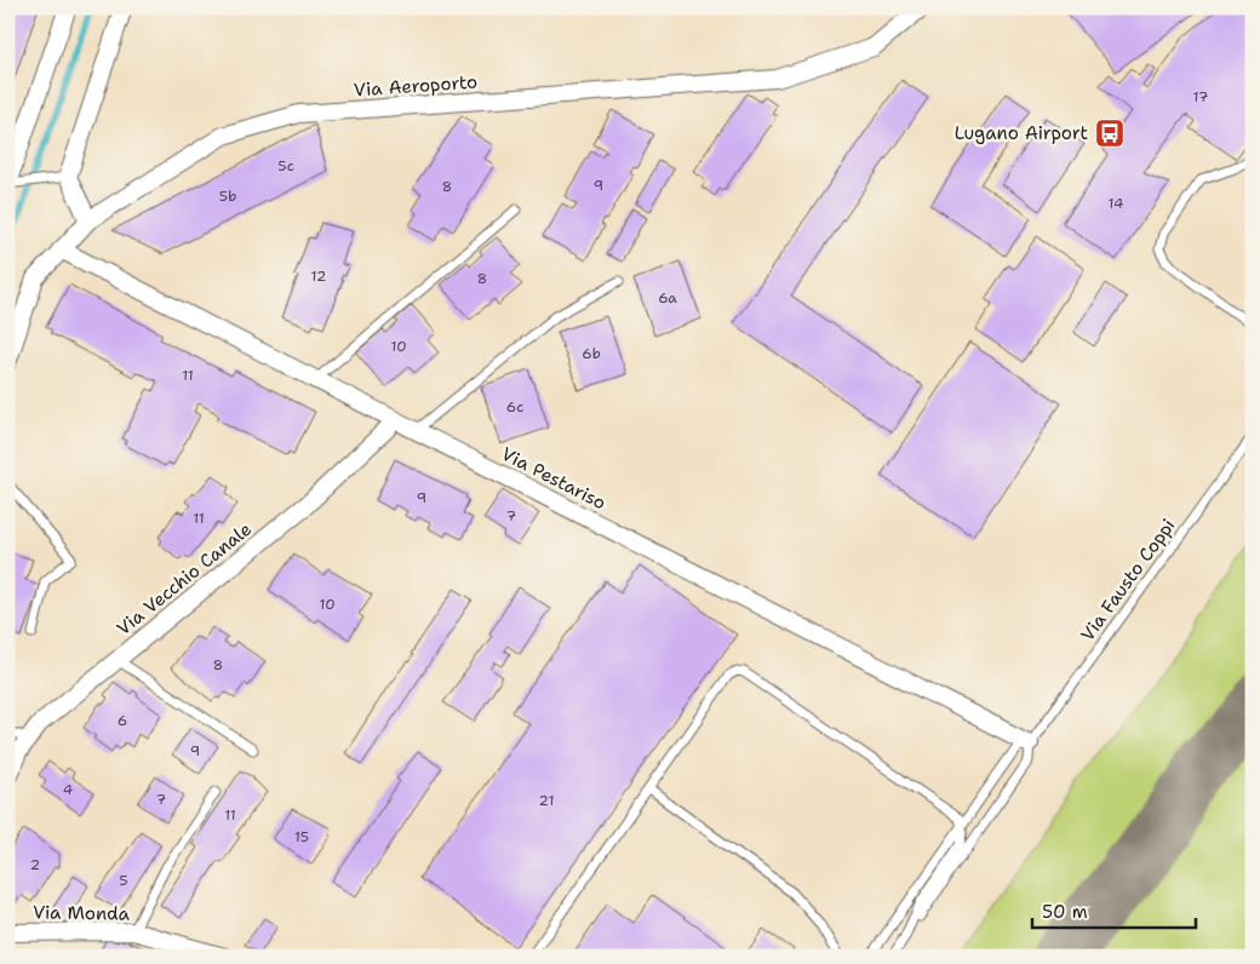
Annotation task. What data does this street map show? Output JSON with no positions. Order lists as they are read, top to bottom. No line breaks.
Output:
{"streets":{"street":["Via Aeroporto","Via Pestariso","Via Vecchio Canale","Via Monda"],"lane":["Via Fausto Coppi"]},"crossings":[["Via Aeroporto","Via Pestariso"],["Via Pestariso","Via Vecchio Canale"],["Via Pestariso","Via Fausto Coppi"]],"places":{"bus stop":["Lugano Airport"]},"house_numbers":["17","5c","9","8","5b","14","12","8","6a","10","6b","11","6c","9","7","11","10","8","6","9","4","7","21","11","15","2","5"],"scale_bar":"50 m"}
